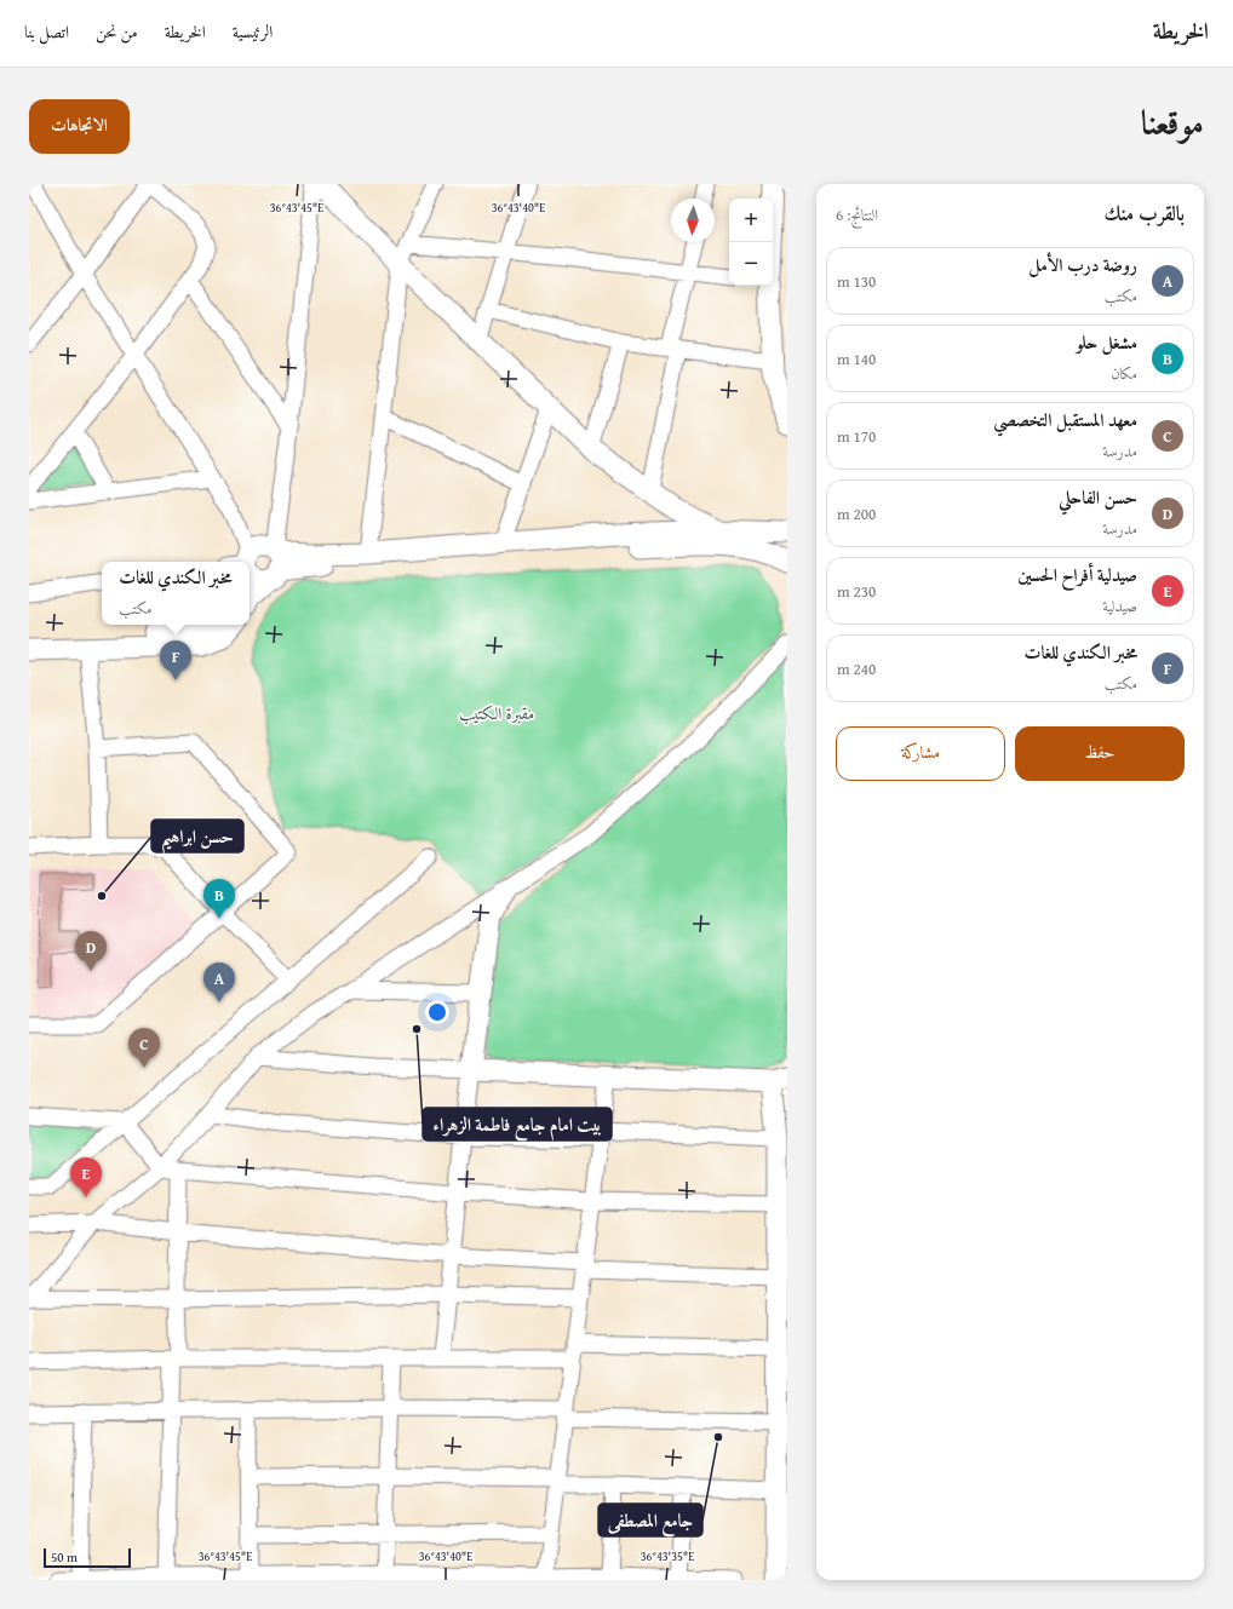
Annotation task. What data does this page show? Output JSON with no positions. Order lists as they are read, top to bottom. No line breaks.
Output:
{"parks":["مقبرة الكتيب"],"places":["حسن ابراهيم","بيت امام جامع فاطمة الزهراء","جامع المصطفى"],"scale_bar":"50 m","north":"bottom","page":{"header":"الخريطة","nav":["الرئيسية","الخريطة","من نحن","اتصل بنا"],"title":"موقعنا","buttons":["الاتجاهات",["حفظ","مشاركة"]],"heading":["بالقرب منك","النتائج: 6"],"map_buttons":["+","−"],"list":[{"mark":"A","name":"روضة درب الأمل","note":"مكتب","value":"130 m"},{"mark":"B","name":"مشغل حلو","note":"مكان","value":"140 m"},{"mark":"C","name":"معهد المستقبل التخصصي","note":"مدرسة","value":"170 m"},{"mark":"D","name":"حسن الفاحلي","note":"مدرسة","value":"200 m"},{"mark":"E","name":"صيدلية أفراح الحسين","note":"صيدلية","value":"230 m"},{"mark":"F","name":"مخبر الكندي للغات","note":"مكتب","value":"240 m"}],"popup":["مخبر الكندي للغات","مكتب"],"pins":["F","B","D","A","C","E"],"scale":"50 m"},"coordinates":["36°43'45\"E","36°43'40\"E","36°43'35\"E"]}
